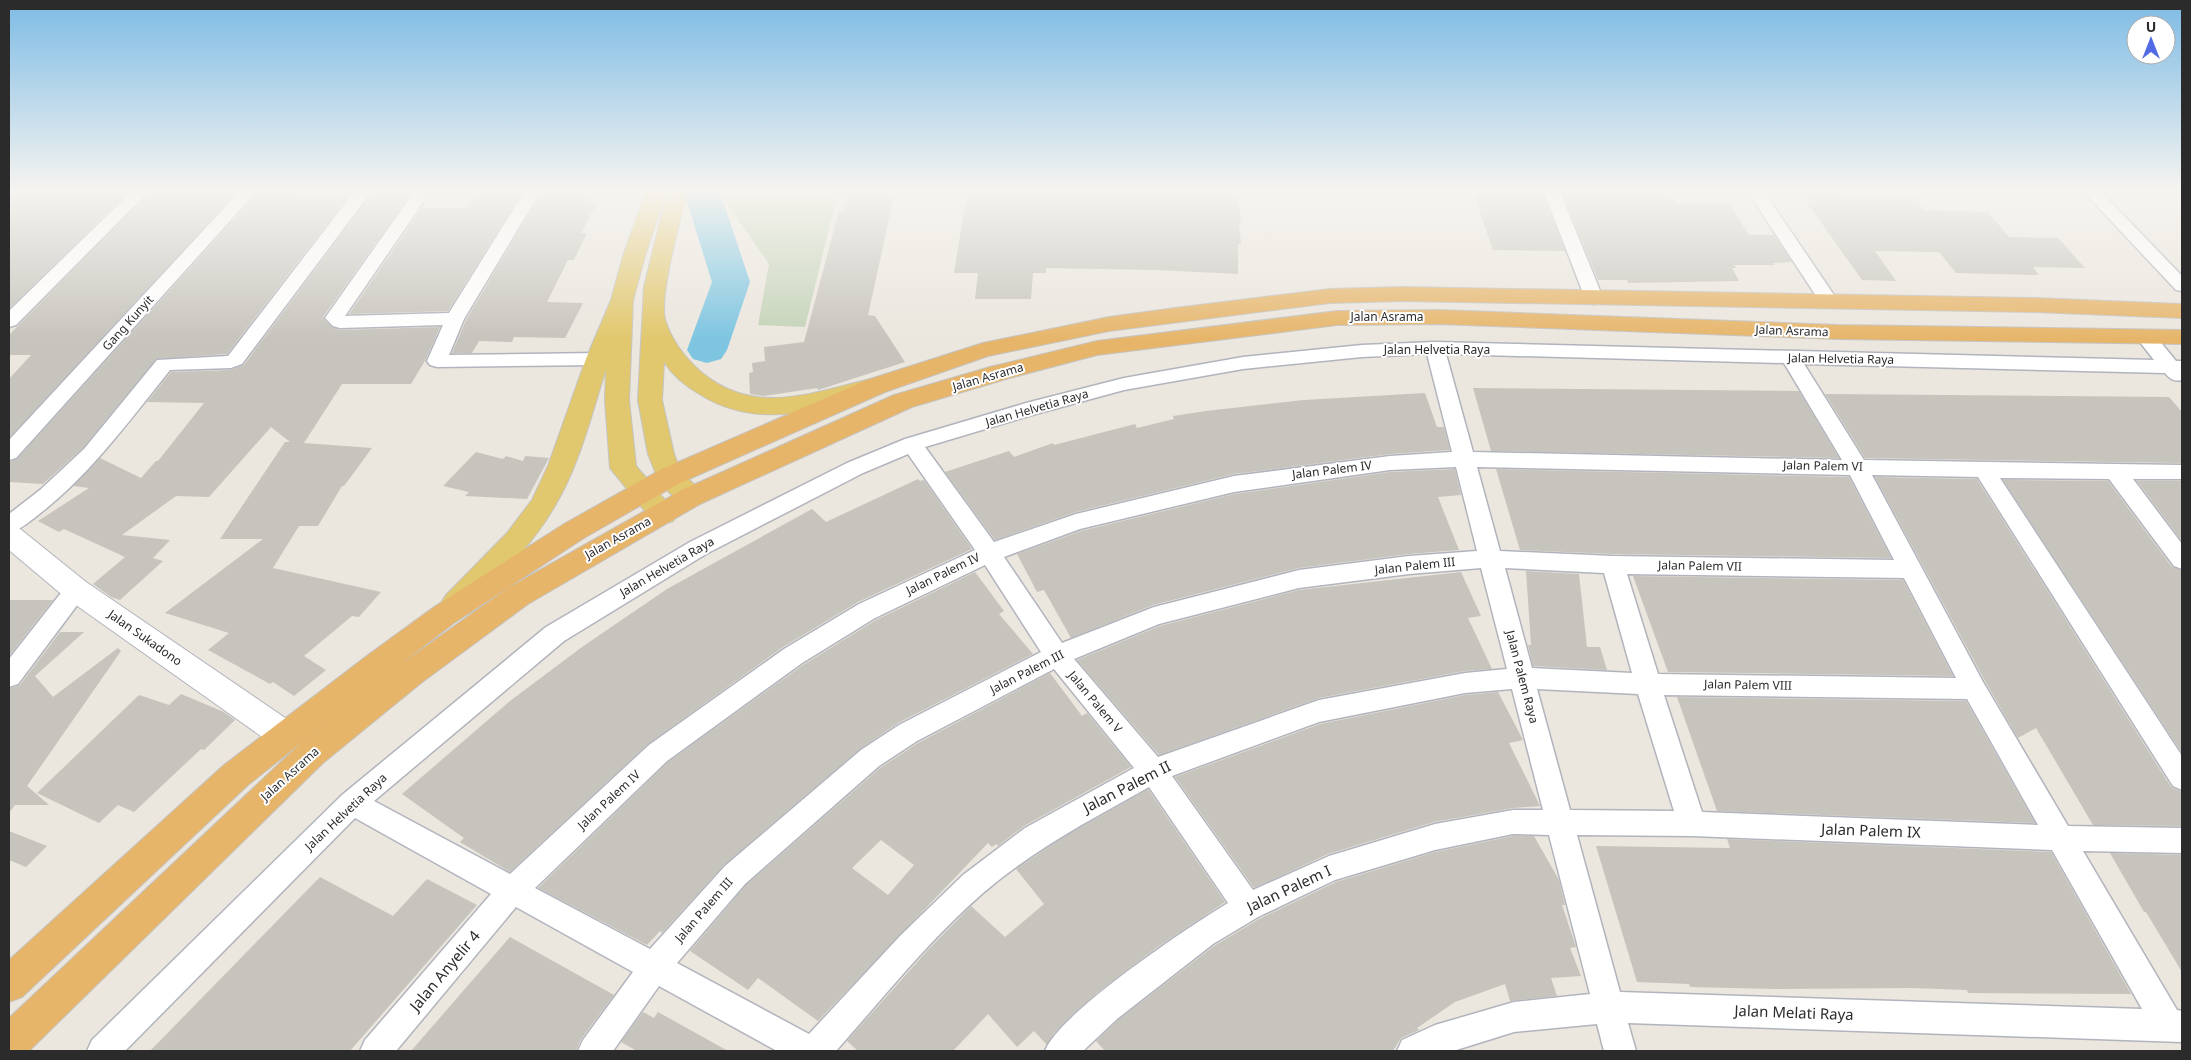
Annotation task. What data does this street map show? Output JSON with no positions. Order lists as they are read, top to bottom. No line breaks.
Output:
{"streets":{"highway":["Jalan Asrama"],"street":["Gang Kunyit","Jalan Helvetia Raya","Jalan Palem VI","Jalan Palem IV","Jalan Palem III","Jalan Palem VII","Jalan Sukadono","Jalan Palem Raya","Jalan Palem VIII","Jalan Palem V","Jalan Palem II","Jalan Palem IX","Jalan Palem I","Jalan Anyelir 4","Jalan Melati Raya"]},"crossings":[["Jalan Asrama","Jalan Sukadono"],["Jalan Helvetia Raya","Jalan Palem Raya"],["Jalan Helvetia Raya","Jalan Palem V"],["Jalan Palem VI","Jalan Palem IV"],["Jalan Palem VI","Jalan Palem Raya"],["Jalan Palem IV","Jalan Palem Raya"],["Jalan Palem IV","Jalan Palem V"],["Jalan Palem IV","Jalan Anyelir 4"],["Jalan Palem III","Jalan Palem VII"],["Jalan Palem III","Jalan Palem Raya"],["Jalan Palem III","Jalan Palem V"],["Jalan Palem VII","Jalan Palem Raya"],["Jalan Palem Raya","Jalan Palem VIII"],["Jalan Palem Raya","Jalan Palem II"],["Jalan Palem Raya","Jalan Palem IX"],["Jalan Palem Raya","Jalan Palem I"],["Jalan Palem Raya","Jalan Melati Raya"],["Jalan Palem VIII","Jalan Palem II"],["Jalan Palem V","Jalan Palem II"],["Jalan Palem V","Jalan Palem I"],["Jalan Palem IX","Jalan Palem I"]],"north":"top"}
